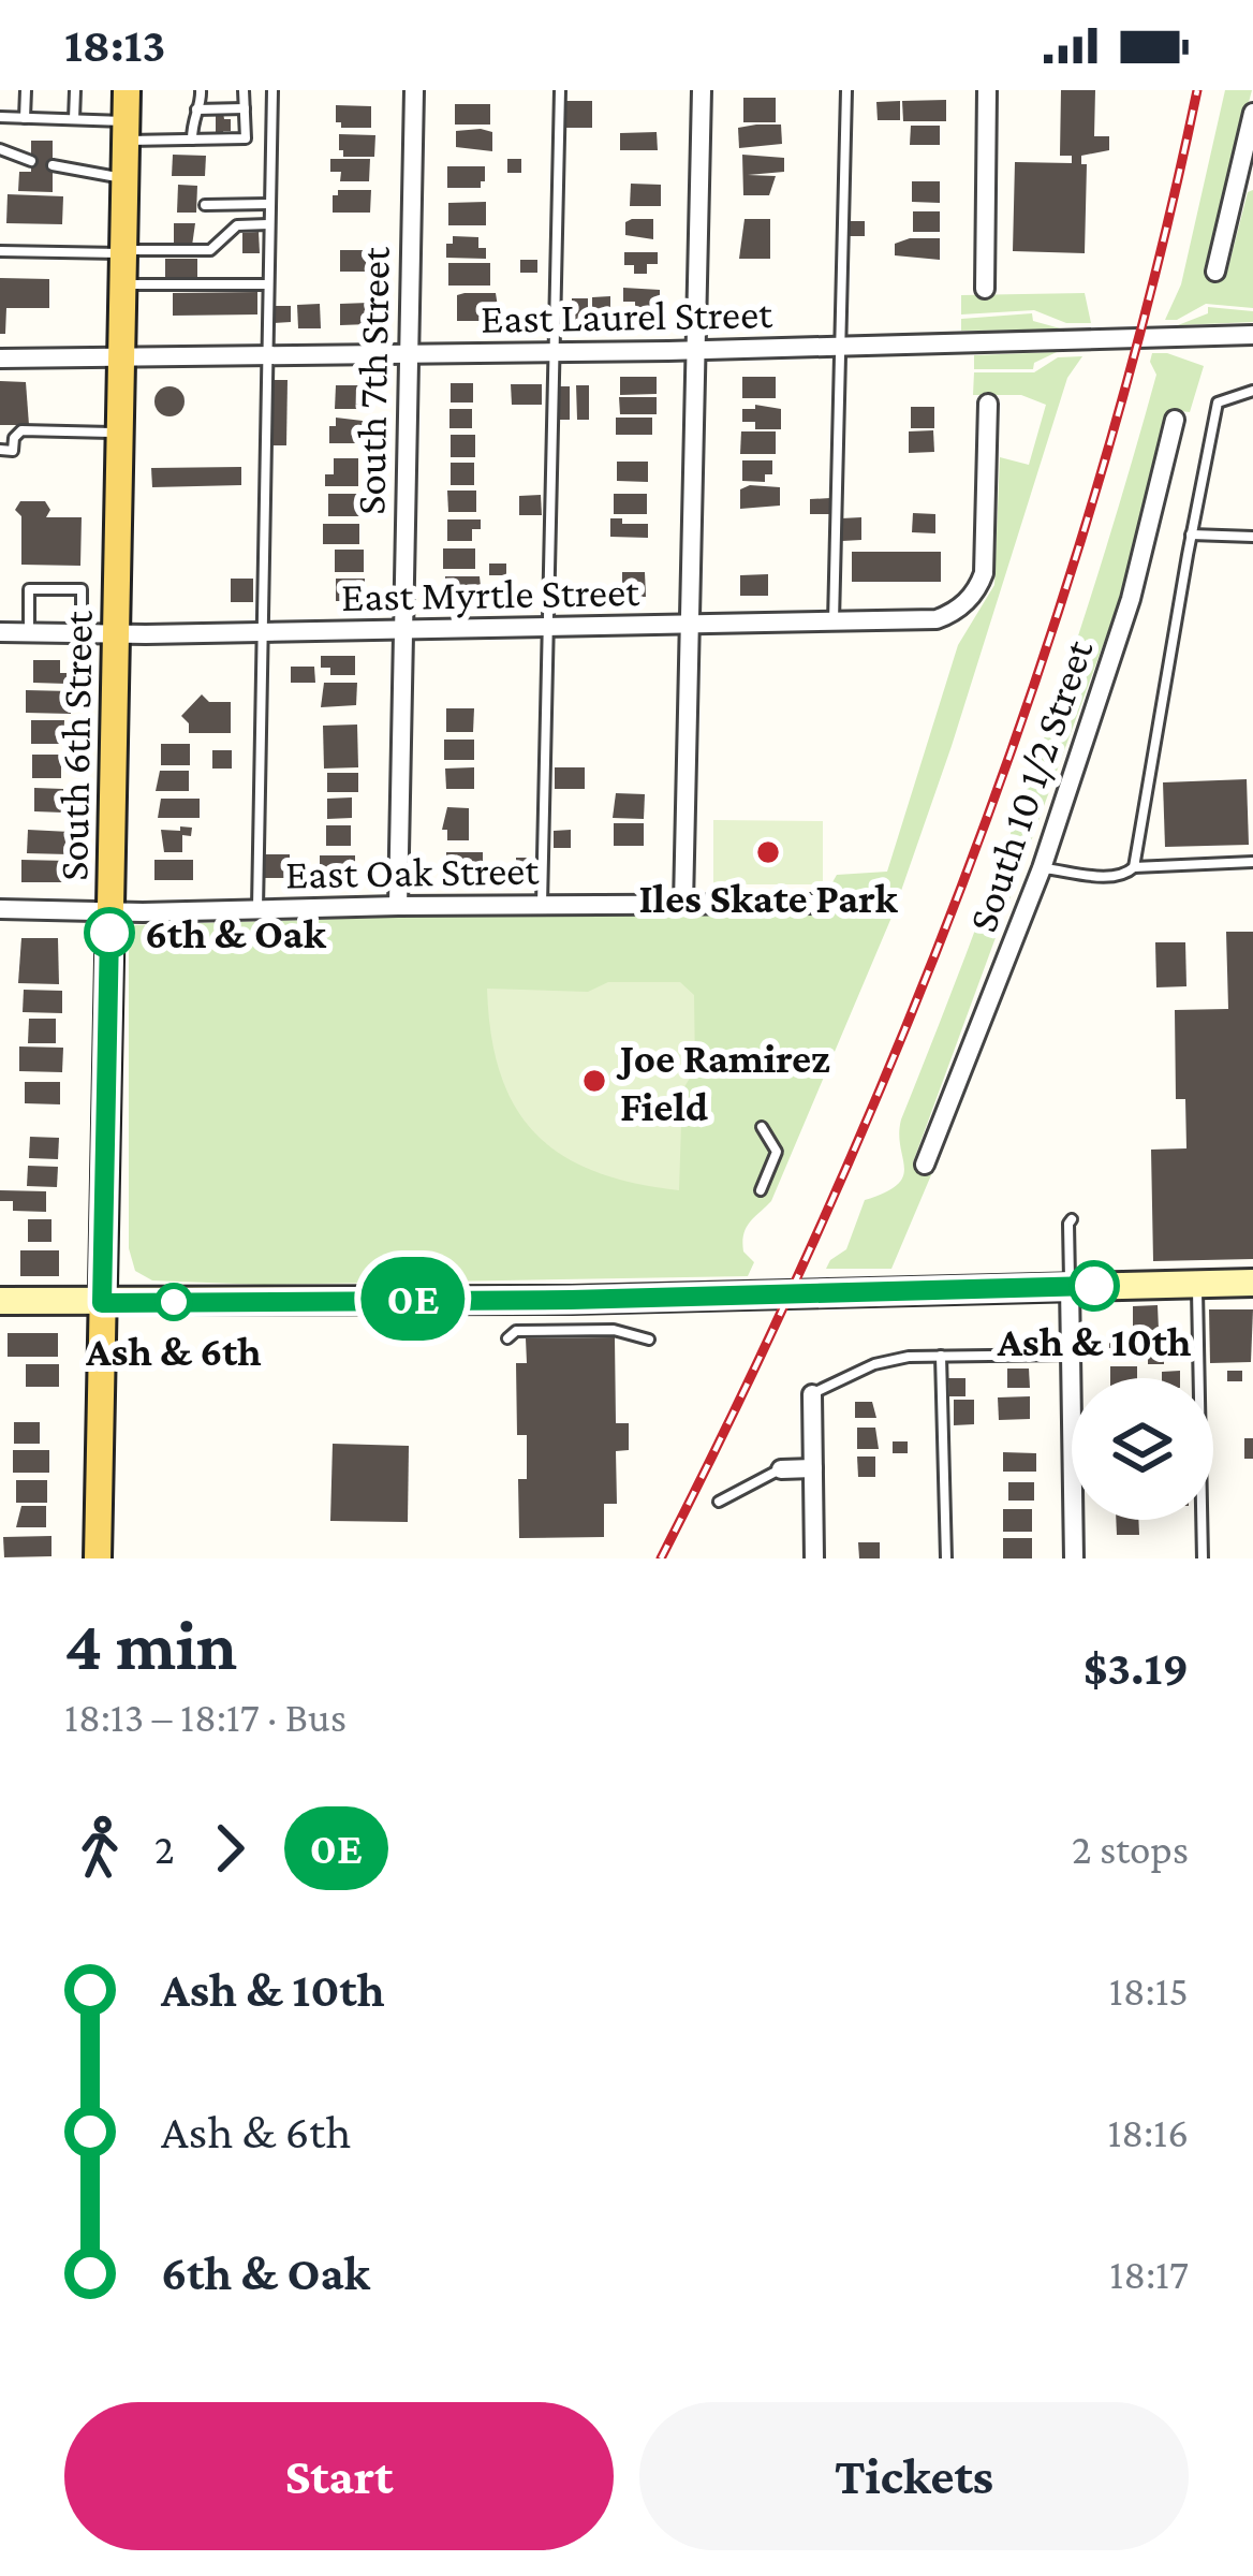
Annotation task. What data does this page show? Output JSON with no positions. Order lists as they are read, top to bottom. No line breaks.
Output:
{"streets":{"main road":["South 6th Street"],"street":["East Laurel Street","South 7th Street","East Myrtle Street","South 10 1/2 Street","East Oak Street"]},"crossings":[["East Laurel Street","South 7th Street"],["East Laurel Street","South 6th Street"],["South 7th Street","East Myrtle Street"],["South 7th Street","East Oak Street"],["East Myrtle Street","South 6th Street"],["South 6th Street","East Oak Street"]],"places":["Iles Skate Park","6th & Oak","Joe Ramirez Field","Ash & 10th","Ash & 6th"],"lines":["bus line 0E"],"page":{"status":"18:13","on_map":"0E","heading":["4 min","18:13 – 18:17 · Bus","$3.19"],"legs":["2","0E","2 stops"],"list":[{"name":"Ash & 10th","value":"18:15"},{"name":"Ash & 6th","value":"18:16"},{"name":"6th & Oak","value":"18:17"}],"buttons":["Start","Tickets"]}}
